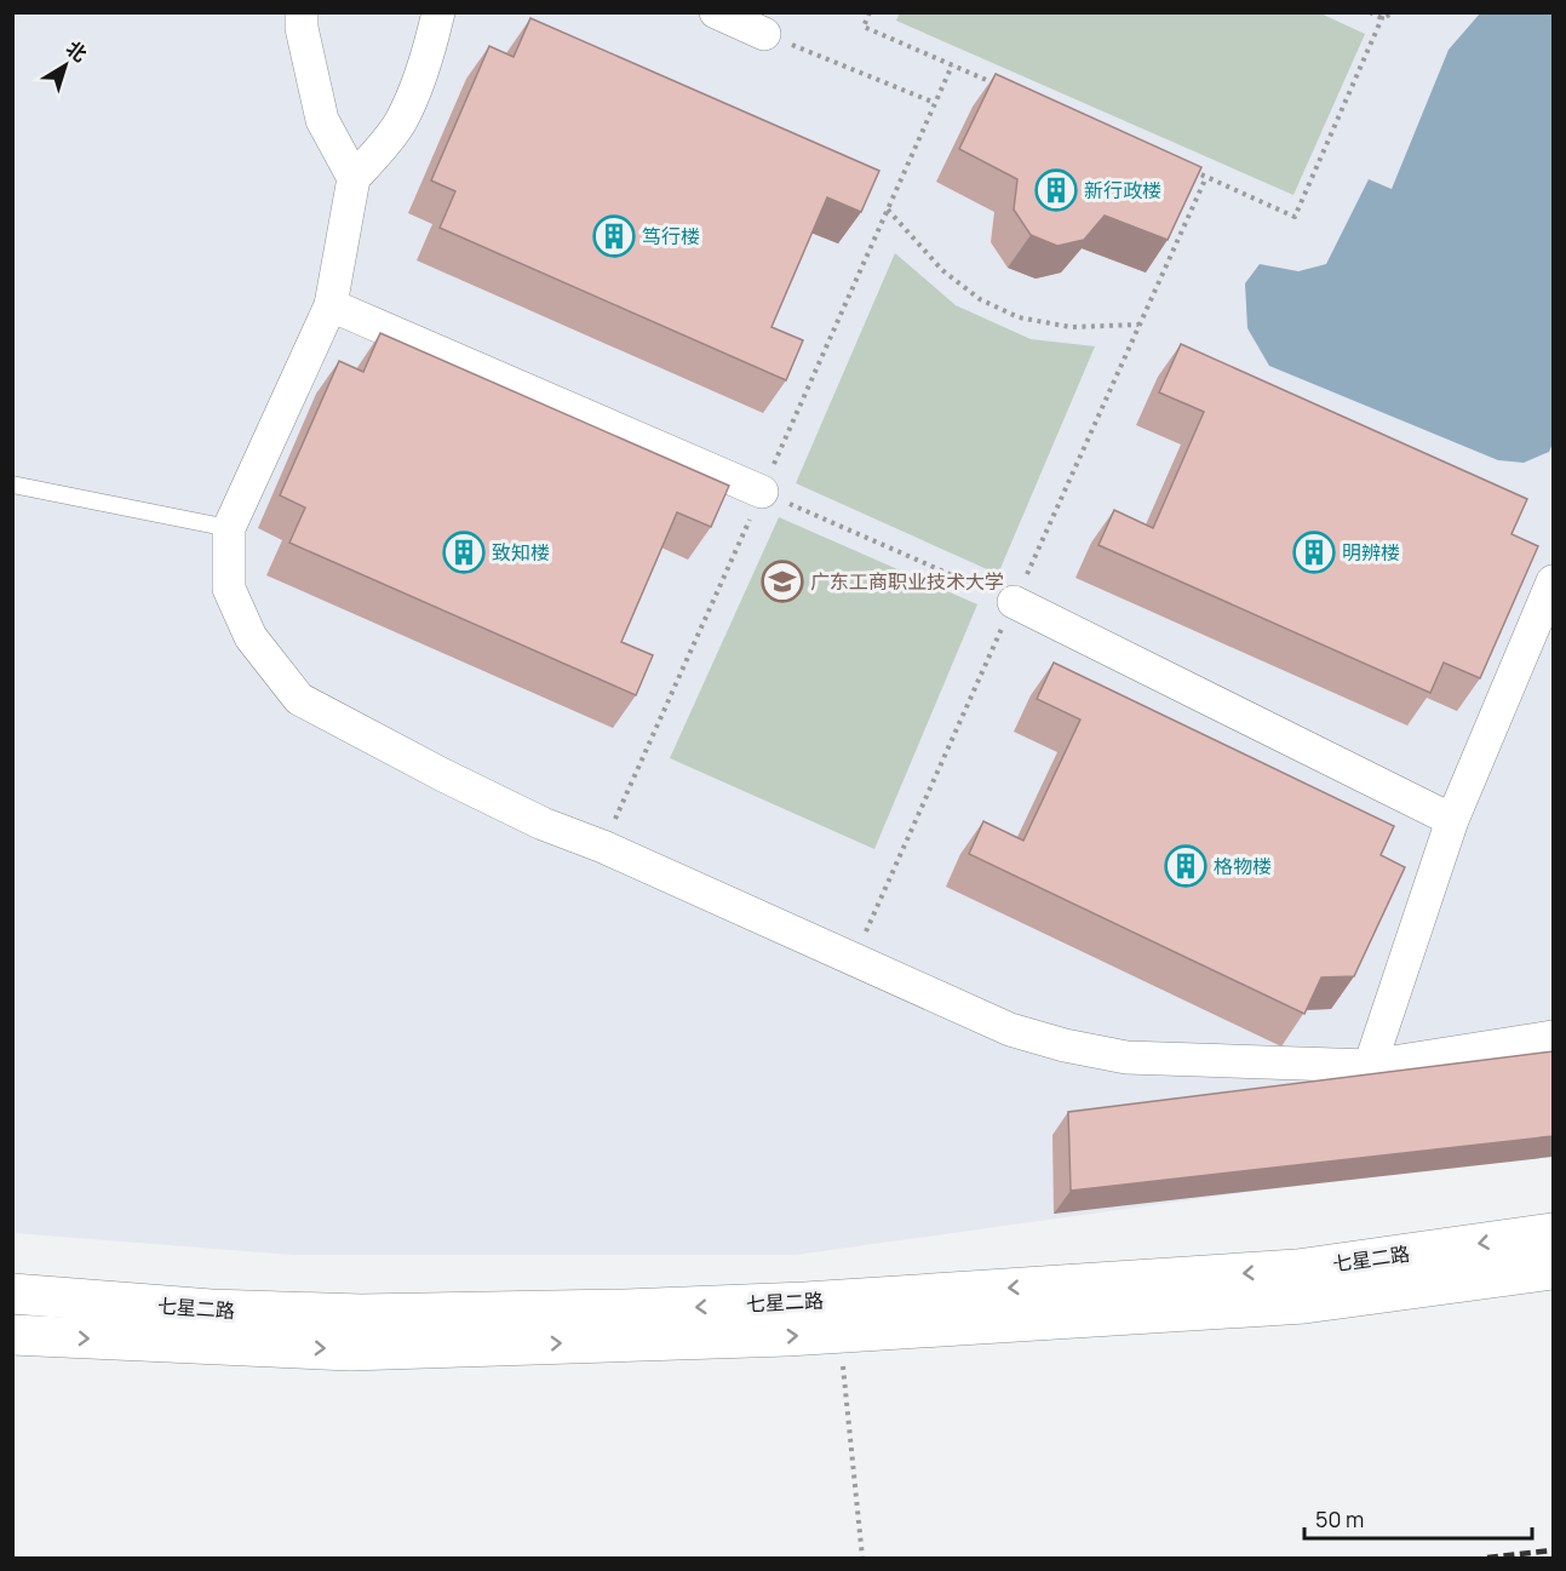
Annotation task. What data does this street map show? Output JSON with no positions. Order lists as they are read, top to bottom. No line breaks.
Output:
{"streets":{"street":["七星二路"]},"places":{"building":["新行政楼","笃行楼","致知楼","明辨楼","格物楼"],"school or university":["广东工商职业技术大学"]},"scale_bar":"50 m","north":"top right"}
